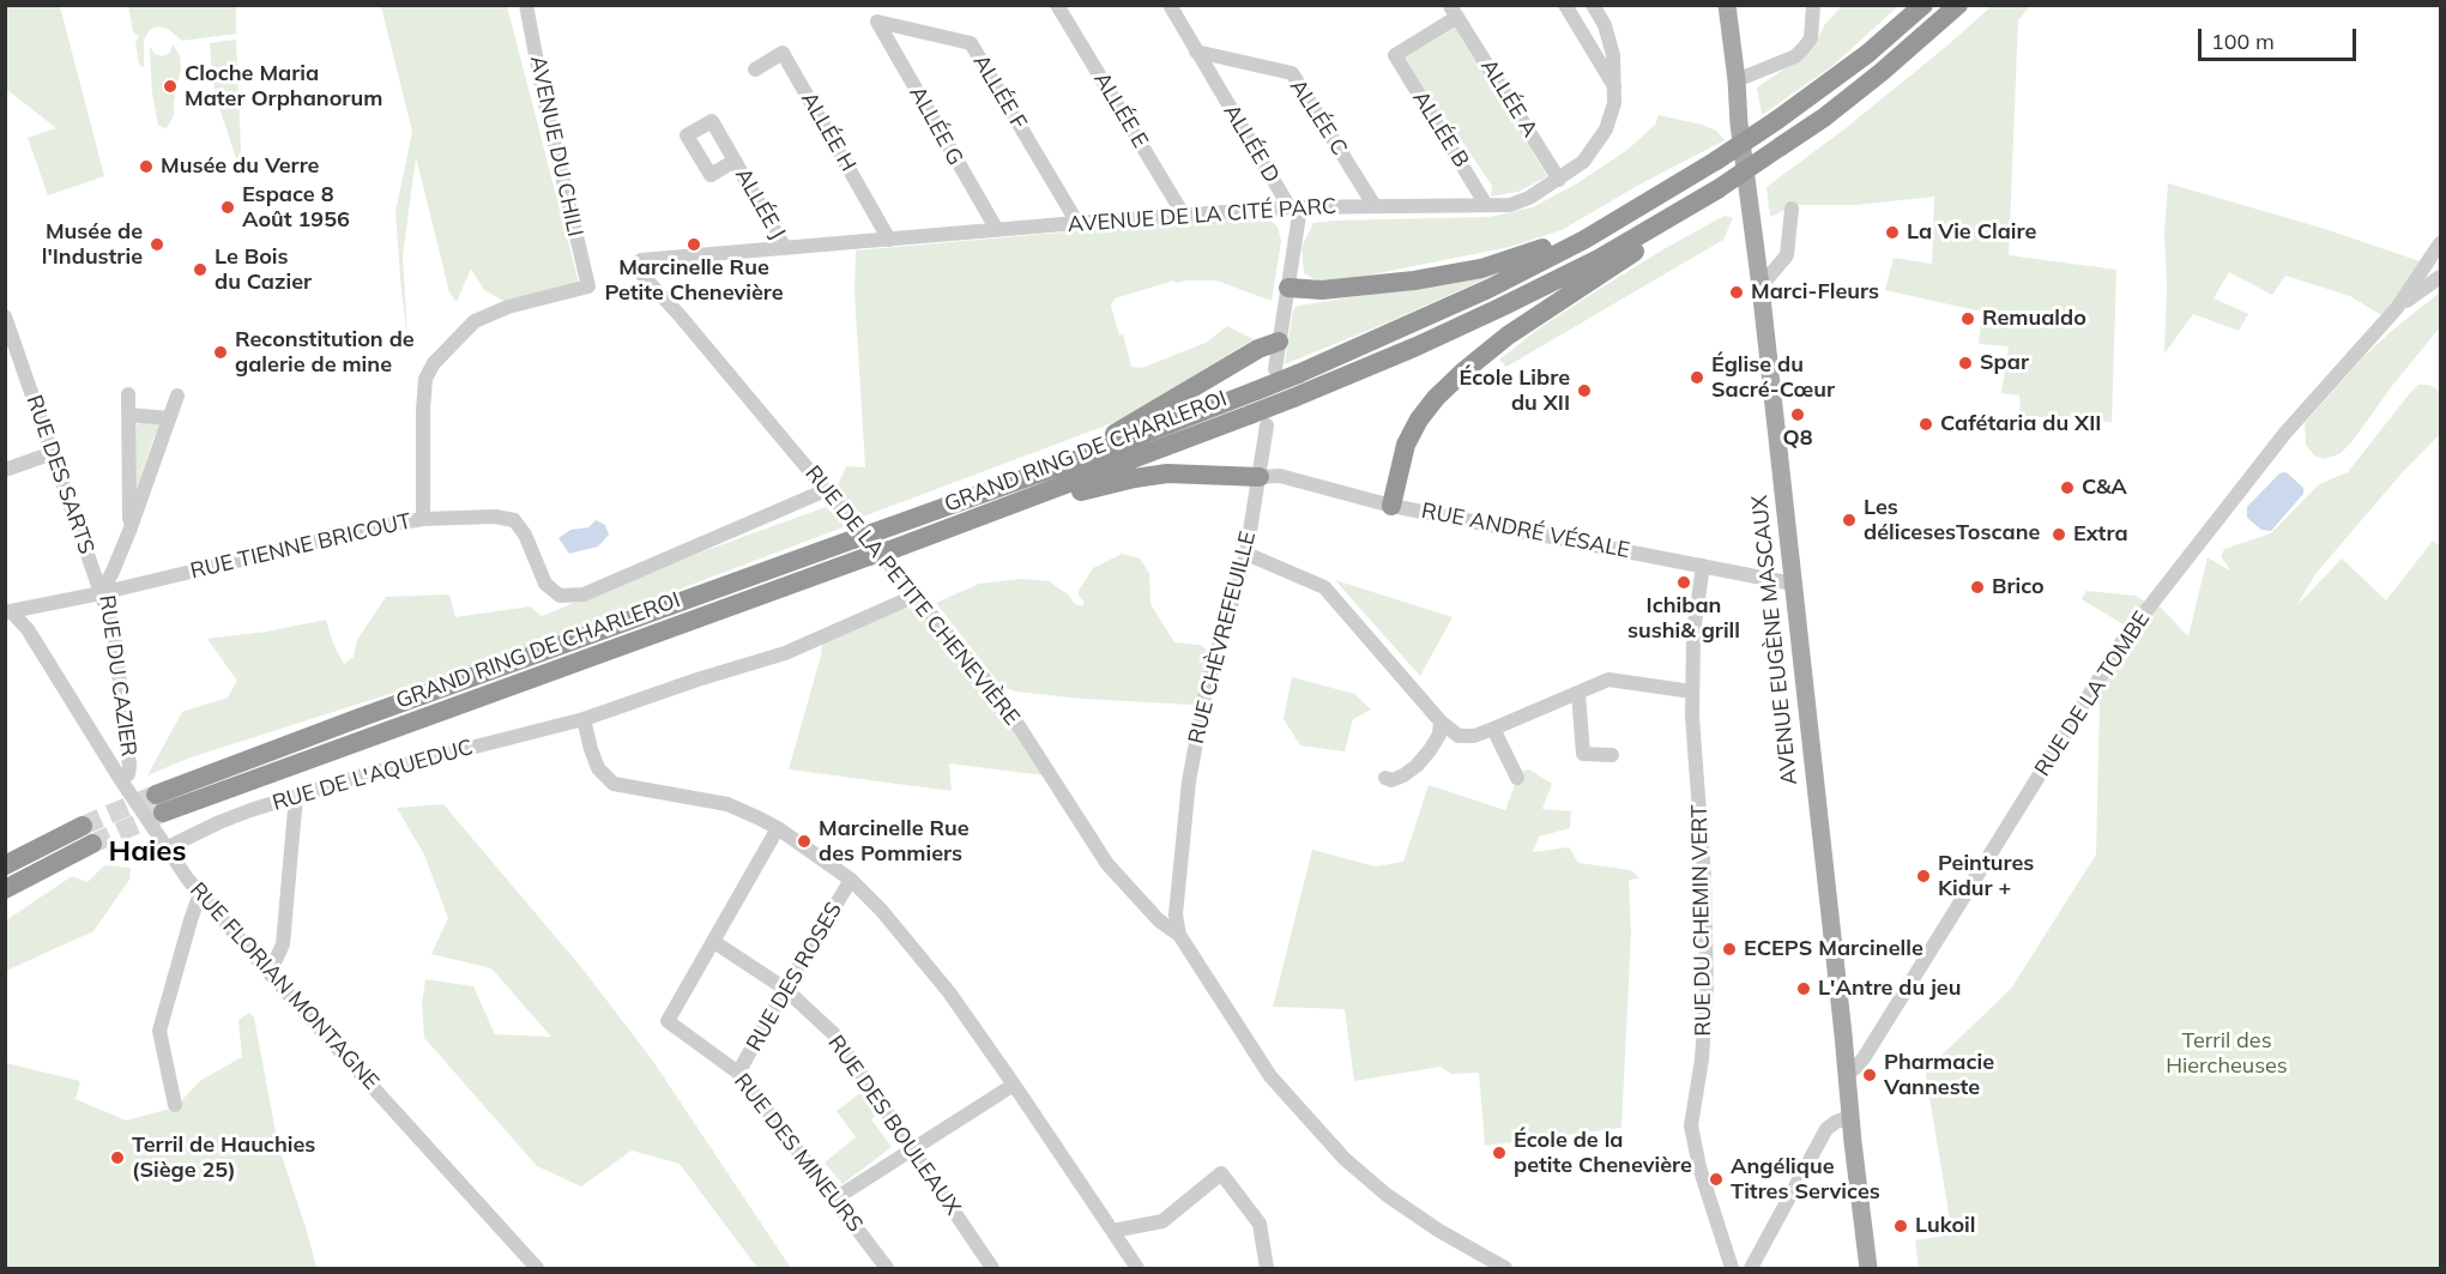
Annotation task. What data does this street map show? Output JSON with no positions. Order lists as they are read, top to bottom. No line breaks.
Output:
{"streets":{"highway":["GRAND RING DE CHARLEROI"],"main road":["AVENUE EUGÈNE MASCAUX"],"street":["ALLÉE F","ALLÉE A","ALLÉE E","ALLÉE C","ALLÉE G","ALLÉE B","ALLÉE H","ALLÉE D","AVENUE DU CHILI","ALLÉE J","AVENUE DE LA CITÉ PARC","RUE DES SARTS","RUE ANDRÉ VÉSALE","RUE TIENNE BRICOUT","RUE DE LA PETITE CHENEVIÈRE","RUE CHÈVREFEUILLE","RUE DU CAZIER","RUE DE LA TOMBE","RUE DE L'AQUEDUC","RUE DU CHEMIN VERT","RUE DES ROSES","RUE FLORIAN MONTAGNE","RUE DES BOULEAUX","RUE DES MINEURS"]},"crossings":[["ALLÉE F","ALLÉE G"],["ALLÉE F","AVENUE DE LA CITÉ PARC"],["ALLÉE A","ALLÉE B"],["ALLÉE A","AVENUE DE LA CITÉ PARC"],["ALLÉE E","AVENUE DE LA CITÉ PARC"],["ALLÉE C","ALLÉE D"],["ALLÉE C","AVENUE DE LA CITÉ PARC"],["ALLÉE G","AVENUE DE LA CITÉ PARC"],["ALLÉE B","AVENUE DE LA CITÉ PARC"],["ALLÉE H","AVENUE DE LA CITÉ PARC"],["ALLÉE D","AVENUE DE LA CITÉ PARC"],["AVENUE DU CHILI","RUE TIENNE BRICOUT"],["ALLÉE J","AVENUE DE LA CITÉ PARC"],["AVENUE DE LA CITÉ PARC","RUE DE LA PETITE CHENEVIÈRE"],["GRAND RING DE CHARLEROI","RUE CHÈVREFEUILLE"],["RUE DES SARTS","RUE TIENNE BRICOUT"],["RUE DES SARTS","RUE DU CAZIER"],["RUE ANDRÉ VÉSALE","RUE CHÈVREFEUILLE"],["RUE ANDRÉ VÉSALE","AVENUE EUGÈNE MASCAUX"],["RUE ANDRÉ VÉSALE","RUE DU CHEMIN VERT"],["RUE TIENNE BRICOUT","RUE DE LA PETITE CHENEVIÈRE"],["RUE TIENNE BRICOUT","RUE DU CAZIER"],["RUE TIENNE BRICOUT","RUE FLORIAN MONTAGNE"],["RUE DE LA PETITE CHENEVIÈRE","RUE CHÈVREFEUILLE"],["RUE DE LA PETITE CHENEVIÈRE","RUE DE L'AQUEDUC"],["AVENUE EUGÈNE MASCAUX","RUE DE LA TOMBE"],["RUE DU CAZIER","RUE FLORIAN MONTAGNE"],["RUE DE L'AQUEDUC","RUE FLORIAN MONTAGNE"],["RUE DES ROSES","RUE DES BOULEAUX"],["RUE DES ROSES","RUE DES MINEURS"],["RUE DES BOULEAUX","RUE DES MINEURS"]],"districts":["Haies"],"parks":["Terril des Hiercheuses"],"places":["Cloche Maria Mater Orphanorum","Musée du Verre","Espace 8 Août 1956","La Vie Claire","Musée de l'Industrie","Marcinelle Rue Petite Chenevière","Le Bois du Cazier","Marci-Fleurs","Remualdo","Reconstitution de galerie de mine","Spar","Église du Sacré-Cœur","École Libre du XII","Q8","Cafétaria du XII","C&A","Les délicesesToscane","Extra","Ichiban sushi& grill","Brico","Marcinelle Rue des Pommiers","Peintures Kidur +","ECEPS Marcinelle","L'Antre du jeu","Pharmacie Vanneste","École de la petite Chenevière","Terril de Hauchies (Siège 25)","Angélique Titres Services","Lukoil"],"scale_bar":"100 m"}
